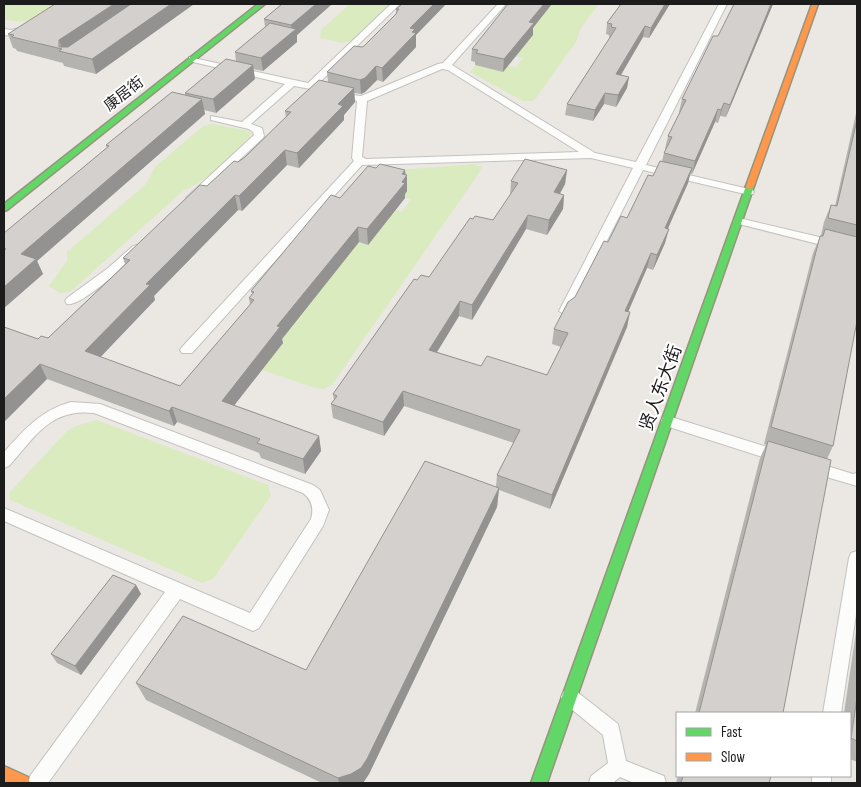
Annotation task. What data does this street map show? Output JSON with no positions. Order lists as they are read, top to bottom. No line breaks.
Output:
{"streets":{"street":["康居街","贤人东大街"]},"legend":["Fast","Slow"]}
